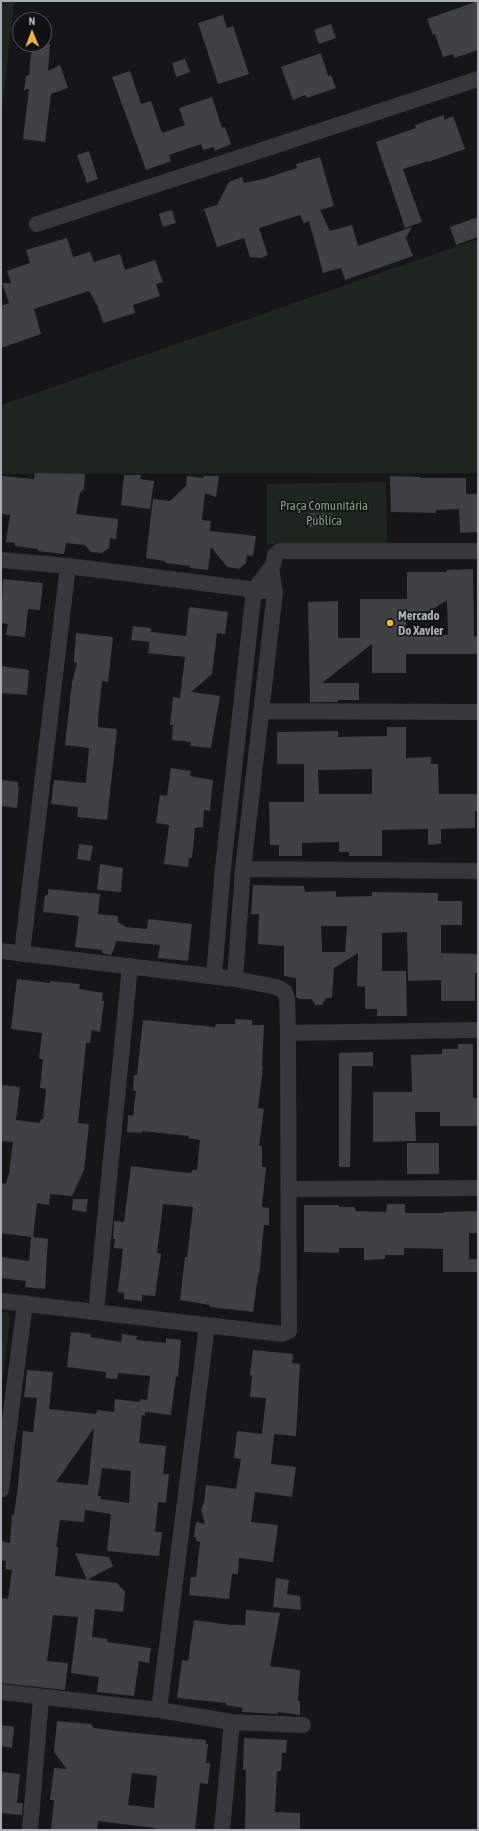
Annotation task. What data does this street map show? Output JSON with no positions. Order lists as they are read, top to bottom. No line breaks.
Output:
{"parks":["Praça Comunitária Pública"],"places":["Mercado Do Xavier"],"north":"top"}
